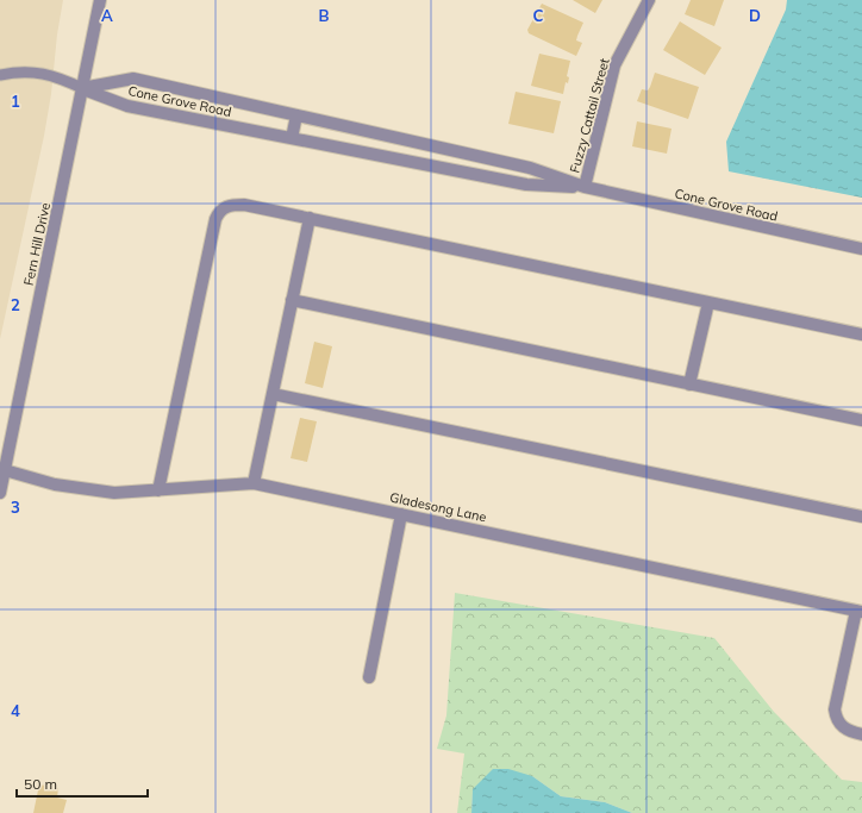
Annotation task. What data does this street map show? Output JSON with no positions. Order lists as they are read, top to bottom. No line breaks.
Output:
{"streets":{"street":["Cone Grove Road","Fuzzy Cattail Street","Fern Hill Drive","Gladesong Lane"]},"crossings":[["Cone Grove Road","Fuzzy Cattail Street"],["Cone Grove Road","Fern Hill Drive"],["Fern Hill Drive","Gladesong Lane"]],"scale_bar":"50 m","grid":{"columns":["A","B","C","D"],"rows":["1","2","3","4"]}}
